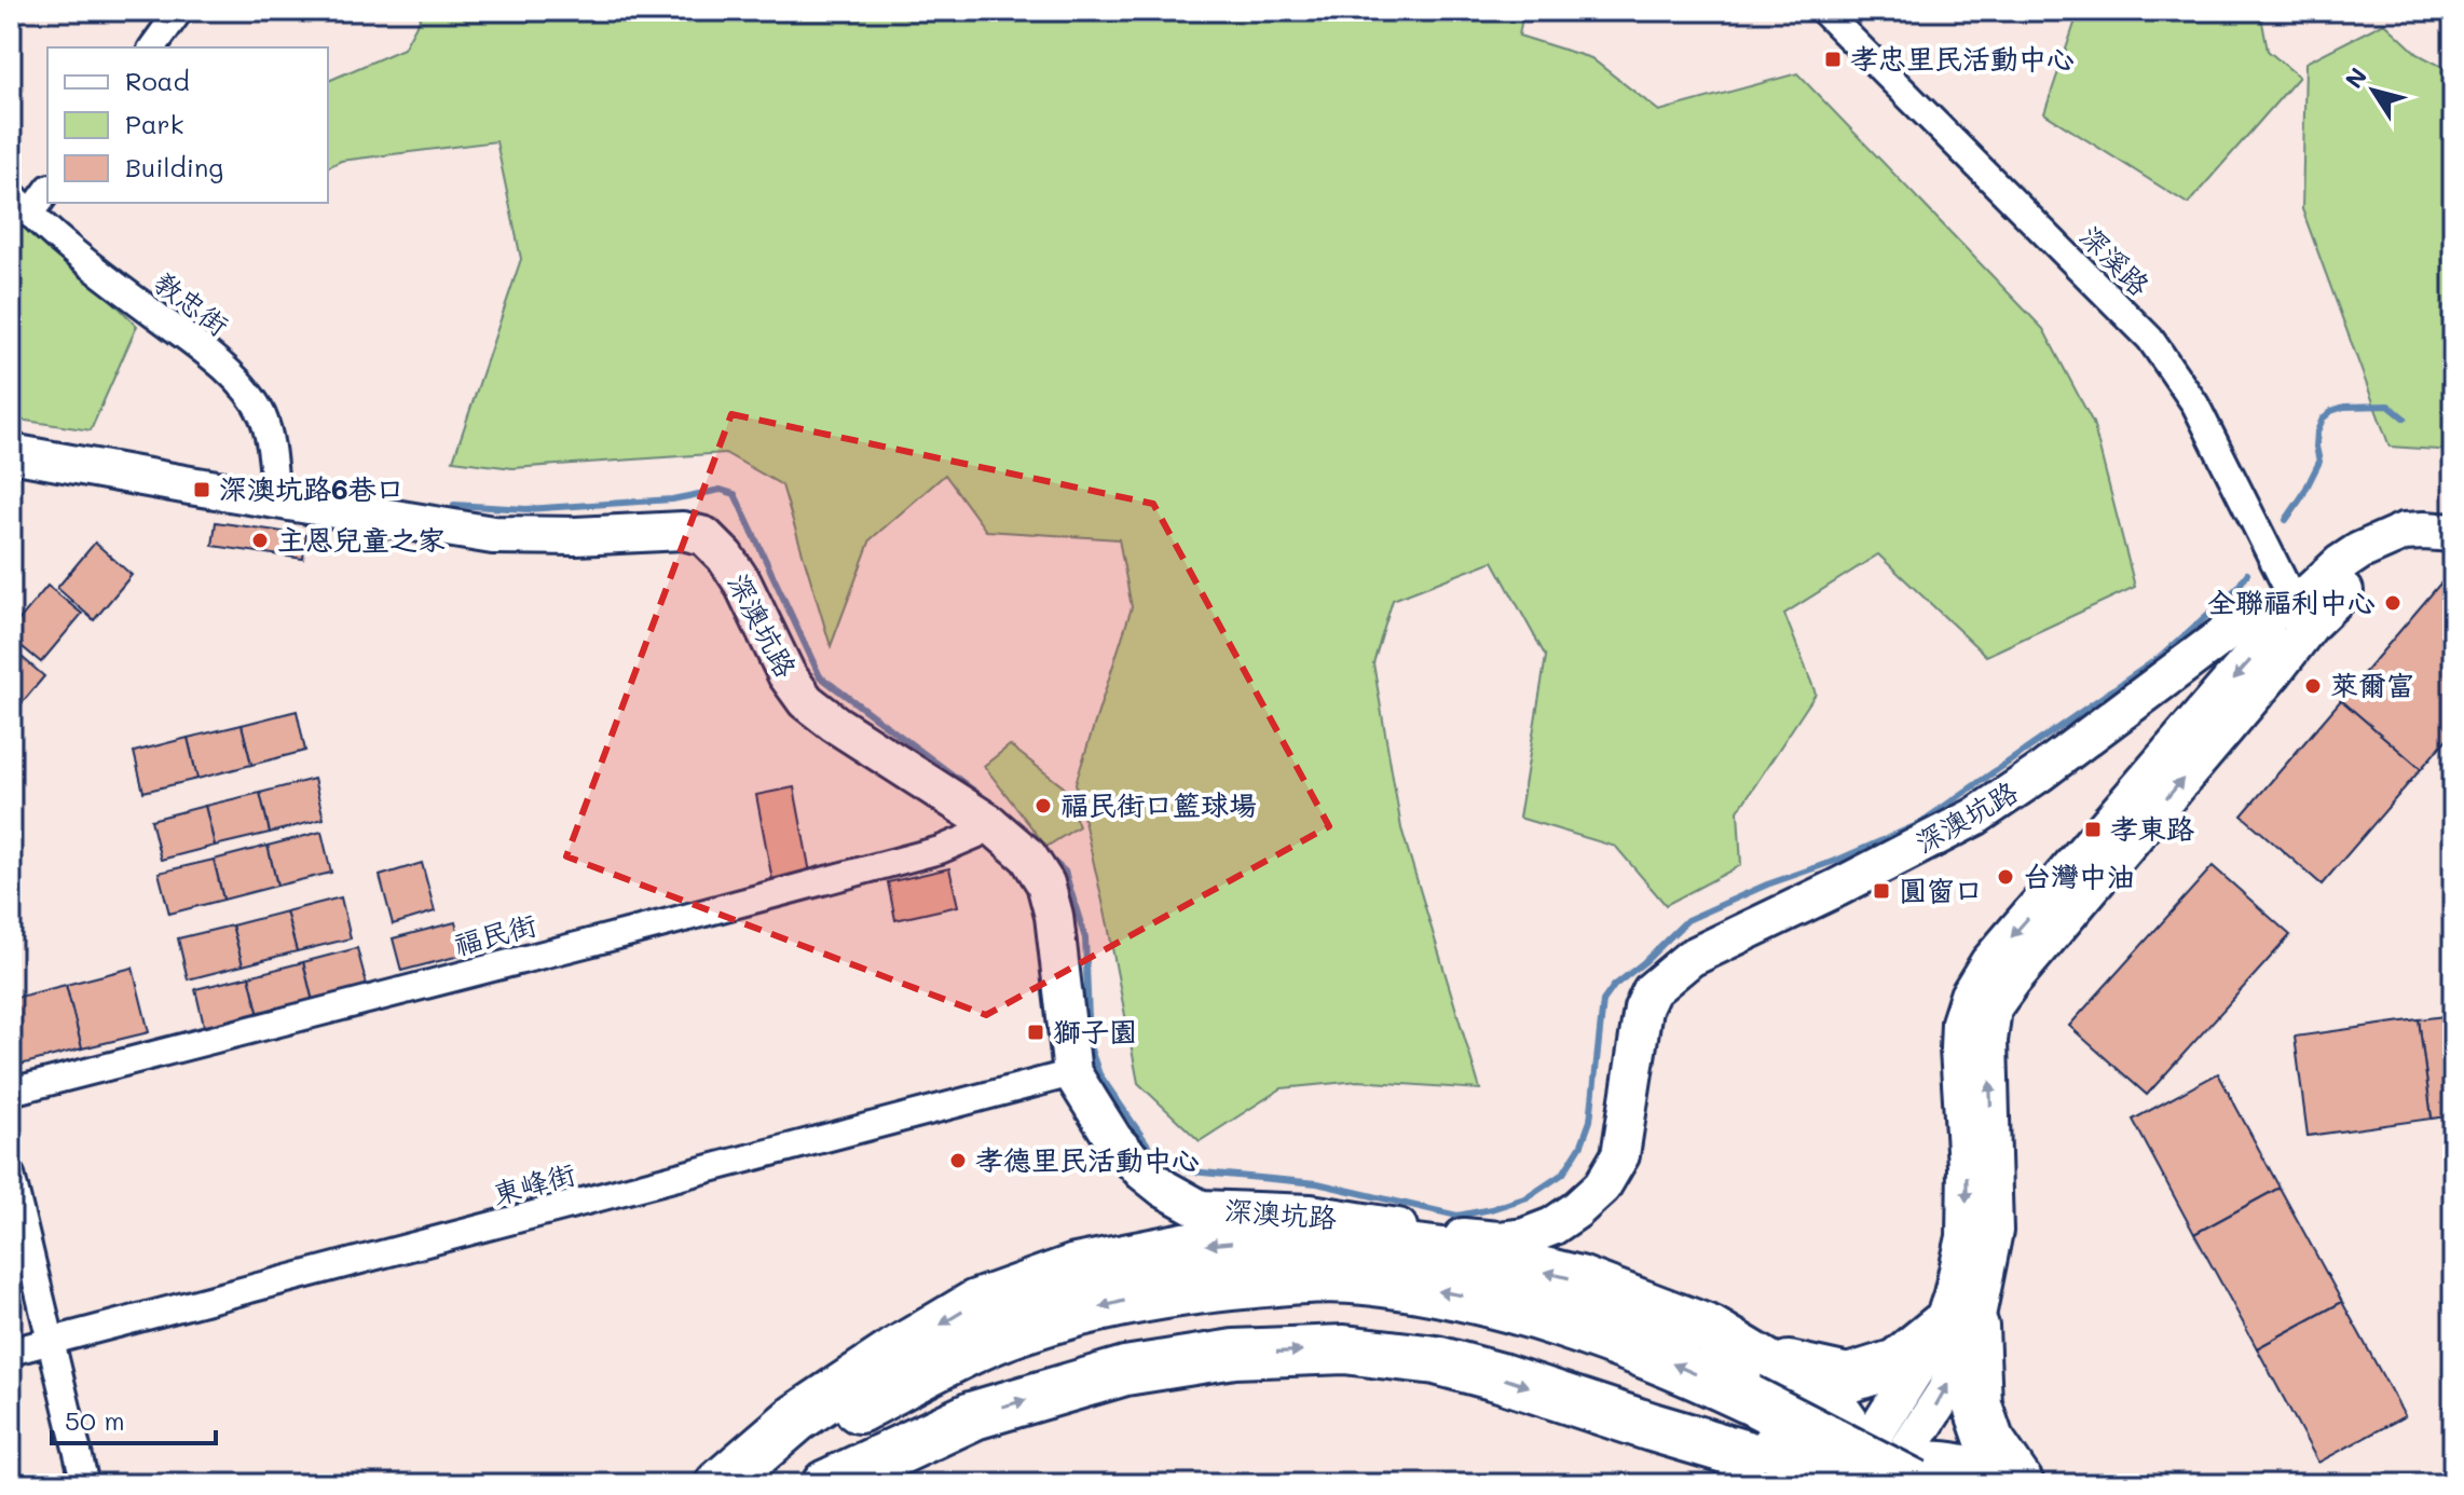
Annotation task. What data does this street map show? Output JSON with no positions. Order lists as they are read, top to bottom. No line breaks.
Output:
{"streets":{"street":["深溪路","教忠街","深澳坑路","福民街","東峰街"]},"crossings":[["深溪路","深澳坑路"],["教忠街","深澳坑路"],["深澳坑路","福民街"],["深澳坑路","東峰街"]],"places":{"transit":["孝忠里民活動中心","深澳坑路6巷口","孝東路","圓窗口","獅子園"],"other":["主恩兒童之家","全聯福利中心","萊爾富","福民街口籃球場","台灣中油","孝德里民活動中心"]},"legend":["Road","Park","Building"],"scale_bar":"50 m","north":"top left"}
